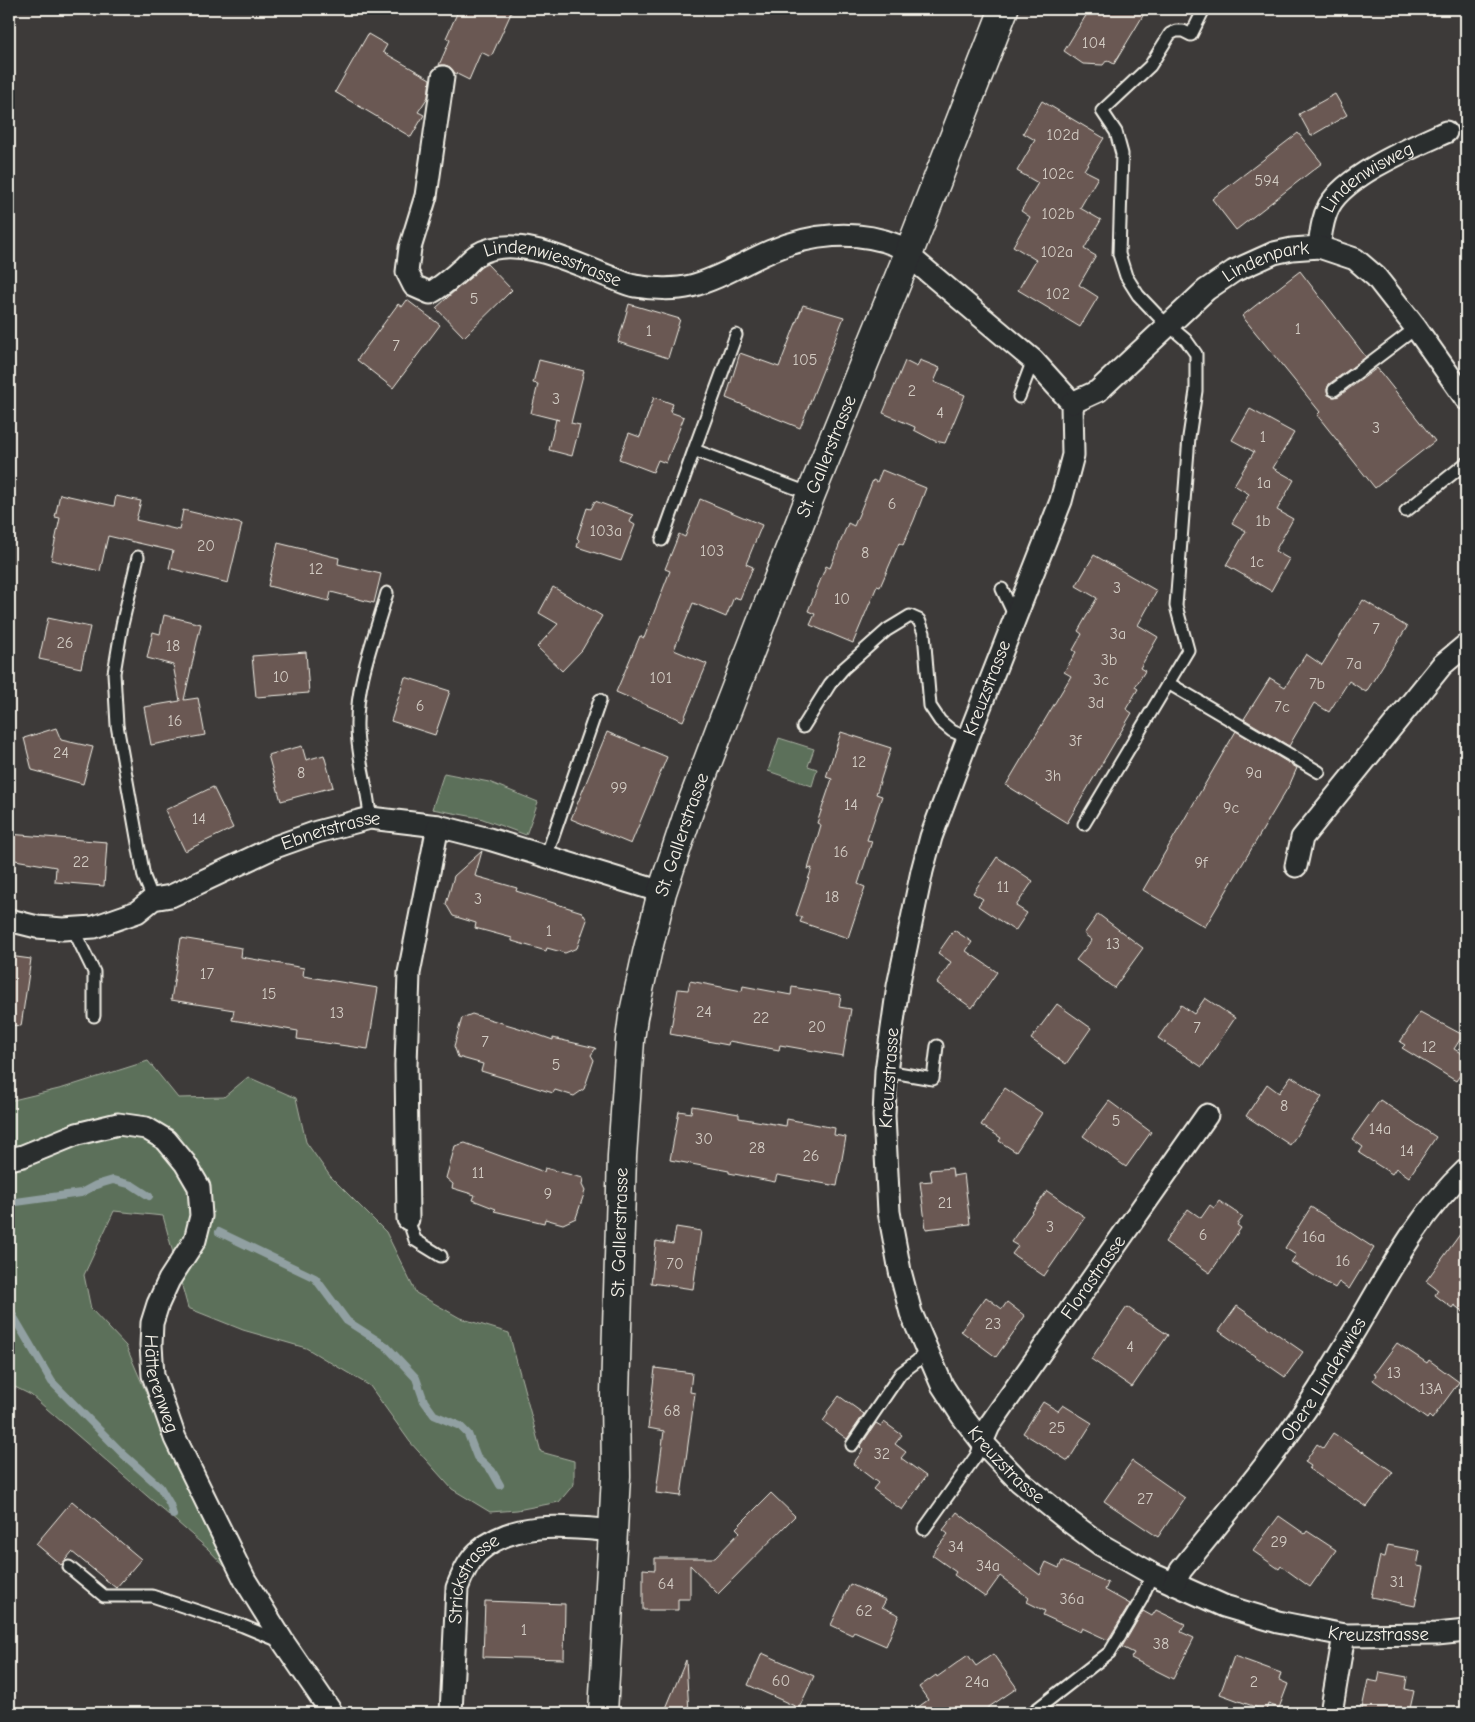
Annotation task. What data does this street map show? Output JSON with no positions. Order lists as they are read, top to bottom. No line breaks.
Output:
{"streets":{"street":["Lindenwisweg","Lindenpark","Lindenwiesstrasse","St. Gallerstrasse","Kreuzstrasse","Ebnetstrasse","Florastrasse","Obere Lindenwies","Hätterenweg","Strickstrasse"]},"crossings":[["Lindenwisweg","Lindenpark"],["Lindenpark","Kreuzstrasse"],["Lindenwiesstrasse","St. Gallerstrasse"],["St. Gallerstrasse","Ebnetstrasse"],["St. Gallerstrasse","Strickstrasse"],["Kreuzstrasse","Florastrasse"],["Kreuzstrasse","Obere Lindenwies"]],"house_numbers":["104","102d","102c","594","102b","102a","102","5","1","1","7","105","2","3","4","3","1","1a","6","1b","103a","20","103","8","1c","12","3","10","7","3a","26","18","3b","7a","10","101","3c","7b","3d","6","7c","16","3f","24","12","8","9a","3h","99","14","9c","14","16","22","9f","11","18","3","1","13","17","15","24","13","22","20","7","7","12","5","8","5","14a","30","28","14","26","11","9","21","3","6","16a","16","70","23","4","13","13A","68","25","32","27","29","34","34a","31","64","36a","62","1","38","60","24a","2"]}
